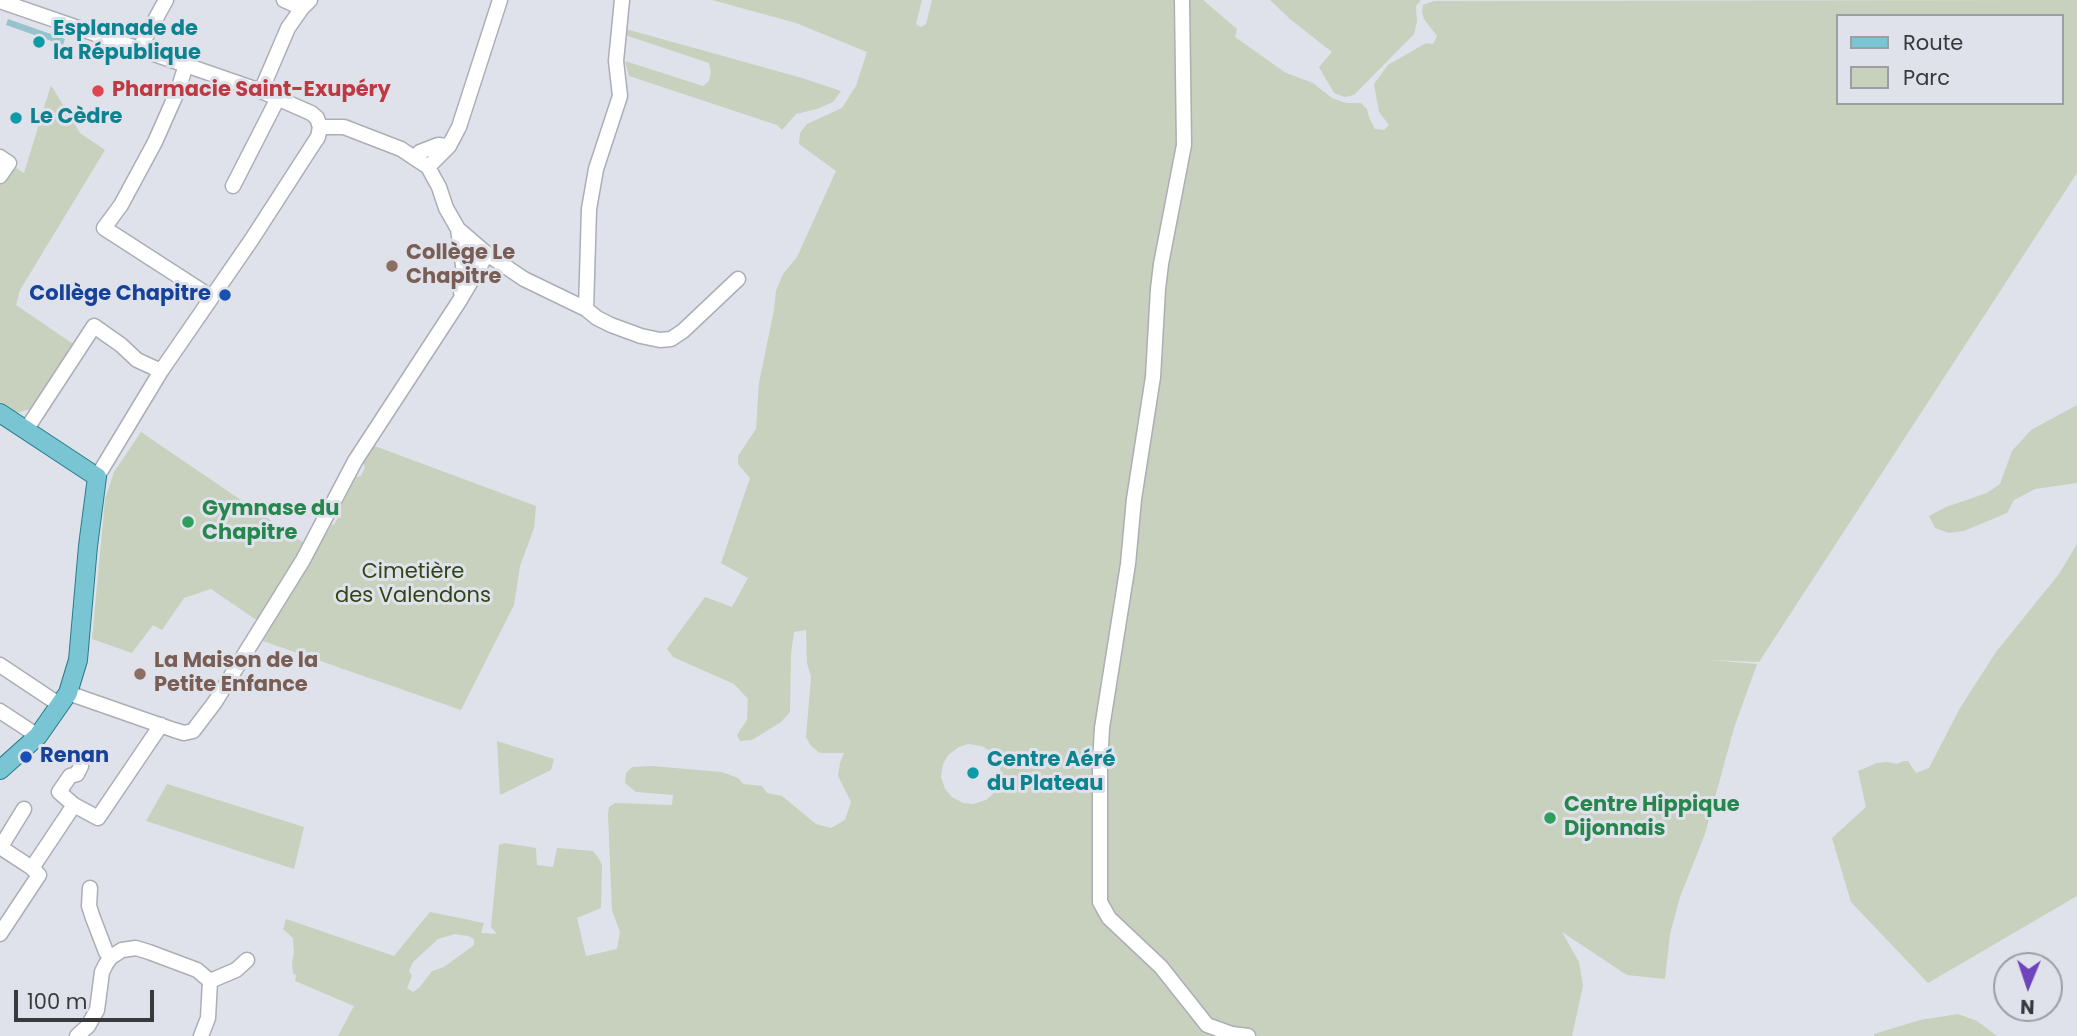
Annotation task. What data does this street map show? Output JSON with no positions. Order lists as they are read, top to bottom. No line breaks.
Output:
{"parks":["Cimetière des Valendons"],"places":["Esplanade de la République","Pharmacie Saint-Exupéry","Le Cèdre","Collège Le Chapitre","Collège Chapitre","Gymnase du Chapitre","La Maison de la Petite Enfance","Renan","Centre Aéré du Plateau","Centre Hippique Dijonnais"],"legend":["Route","Parc"],"scale_bar":"100 m","north":"bottom"}
